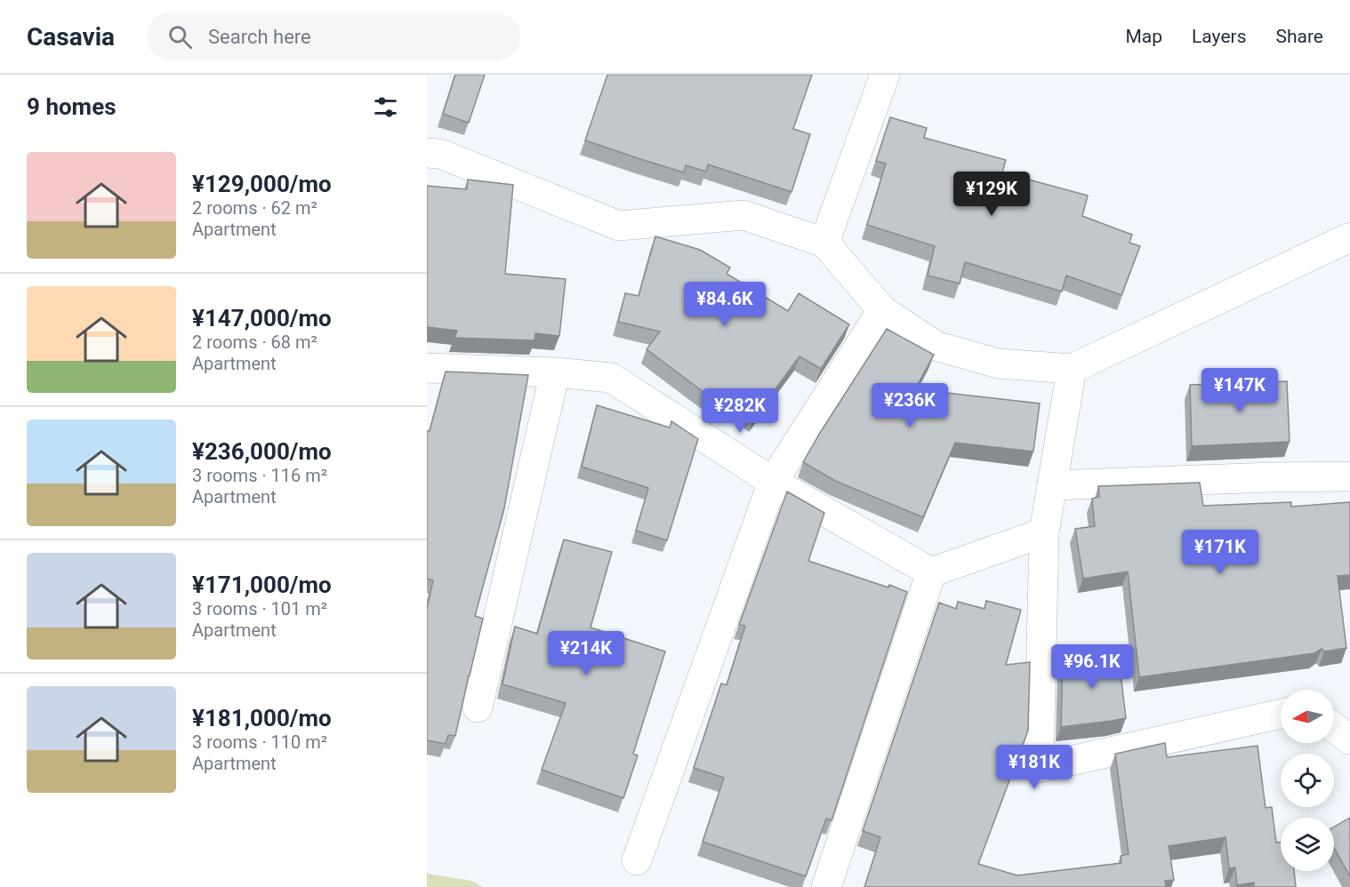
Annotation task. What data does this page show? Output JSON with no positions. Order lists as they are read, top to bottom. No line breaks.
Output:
{"north":"left","page":{"header":"Casavia","search":"Search here","nav":["Map","Layers","Share"],"heading":"9 homes","list":[{"name":"¥129,000/mo","note":"2 rooms · 62 m² · Apartment"},{"name":"¥147,000/mo","note":"2 rooms · 68 m² · Apartment"},{"name":"¥236,000/mo","note":"3 rooms · 116 m² · Apartment"},{"name":"¥171,000/mo","note":"3 rooms · 101 m² · Apartment"},{"name":"¥181,000/mo","note":"3 rooms · 110 m² · Apartment"}],"price":["¥129K","¥84.6K","¥147K","¥236K","¥282K","¥171K","¥214K","¥96.1K","¥181K"]}}
